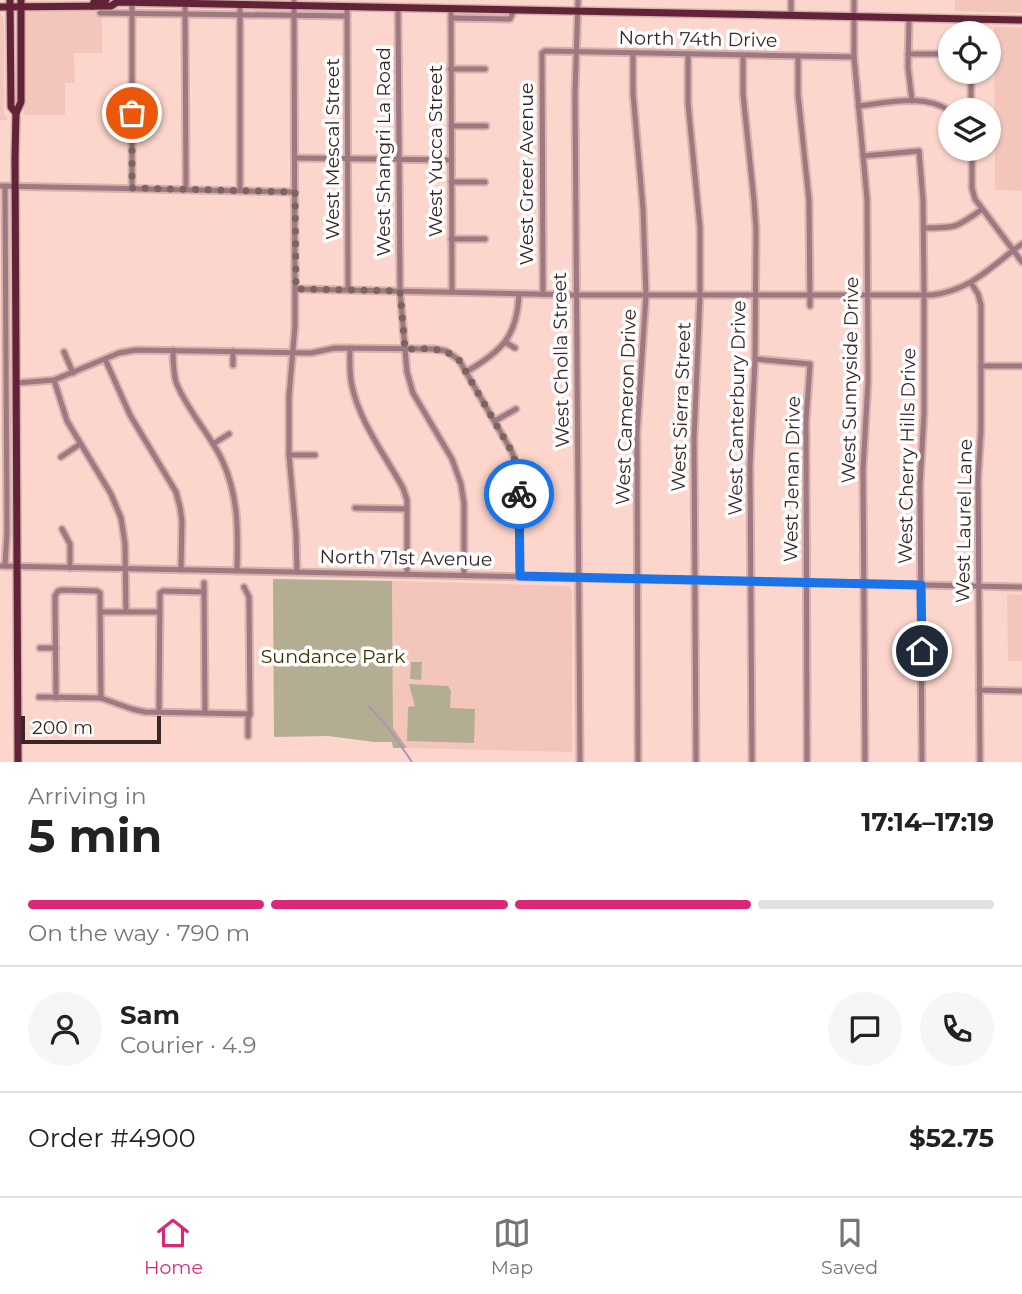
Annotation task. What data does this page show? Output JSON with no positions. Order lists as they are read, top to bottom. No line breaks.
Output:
{"streets":{"street":["North 74th Drive","West Mescal Street","West Yucca Street","West Shangri La Road","West Greer Avenue","West Cholla Street","West Sunnyside Drive","West Cameron Drive","West Sierra Street","West Canterbury Drive","West Cherry Hills Drive","West Jenan Drive","West Laurel Lane","North 71st Avenue"]},"crossings":[["North 74th Drive","West Greer Avenue"],["North 74th Drive","West Cholla Street"],["North 74th Drive","West Sunnyside Drive"],["North 74th Drive","West Cameron Drive"],["North 74th Drive","West Sierra Street"],["North 74th Drive","West Canterbury Drive"],["West Shangri La Road","North 71st Avenue"],["West Cholla Street","North 71st Avenue"],["West Sunnyside Drive","West Cherry Hills Drive"],["West Sunnyside Drive","North 71st Avenue"],["West Cameron Drive","North 71st Avenue"],["West Sierra Street","North 71st Avenue"],["West Canterbury Drive","West Jenan Drive"],["West Canterbury Drive","North 71st Avenue"],["West Cherry Hills Drive","North 71st Avenue"],["West Jenan Drive","North 71st Avenue"],["West Laurel Lane","North 71st Avenue"]],"parks":["Sundance Park"],"scale_bar":"200 m","page":{"scale":"200 m","heading":["5 min","Arriving in","17:14–17:19"],"panel":["Sam","Courier · 4.9","Order #4900","$52.75"],"bar":"On the way · 790 m","tabs":["Home","Map","Saved"]}}
